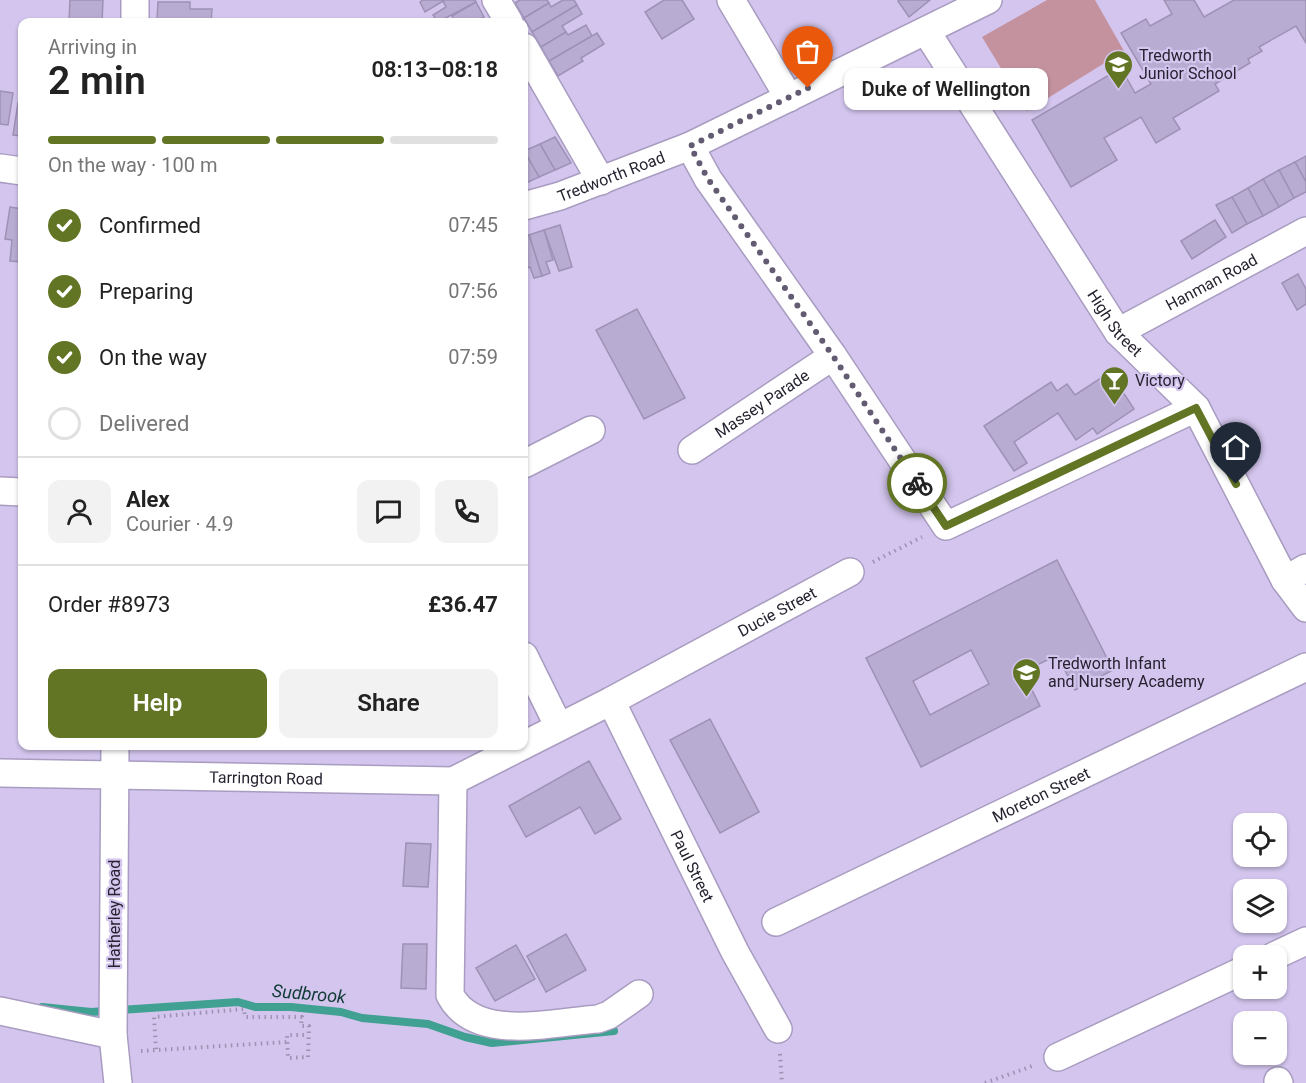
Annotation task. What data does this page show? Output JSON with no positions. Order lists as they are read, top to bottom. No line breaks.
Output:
{"streets":{"street":["Tredworth Road","Hanman Road","High Street","Massey Parade","Ducie Street","Tarrington Road","Moreton Street","Paul Street","Hatherley Road"]},"crossings":[["Tredworth Road","High Street"],["Hanman Road","High Street"],["Ducie Street","Tarrington Road"],["Ducie Street","Paul Street"],["Tarrington Road","Paul Street"],["Tarrington Road","Hatherley Road"]],"water":["Sudbrook"],"places":{"other":["Duke of Wellington"],"school or university":["Tredworth Junior School","Tredworth Infant and Nursery Academy"],"bar":["Victory"]},"page":{"heading":["2 min","Arriving in","08:13–08:18"],"panel":["Alex","Courier · 4.9","Order #8973","£36.47"],"bubble":"Duke of Wellington","bar":"On the way · 100 m","list":[["Confirmed","07:45"],["Preparing","07:56"],["On the way","07:59"],"Delivered"],"buttons":["Help","Share"],"map_buttons":["+","−"]}}
